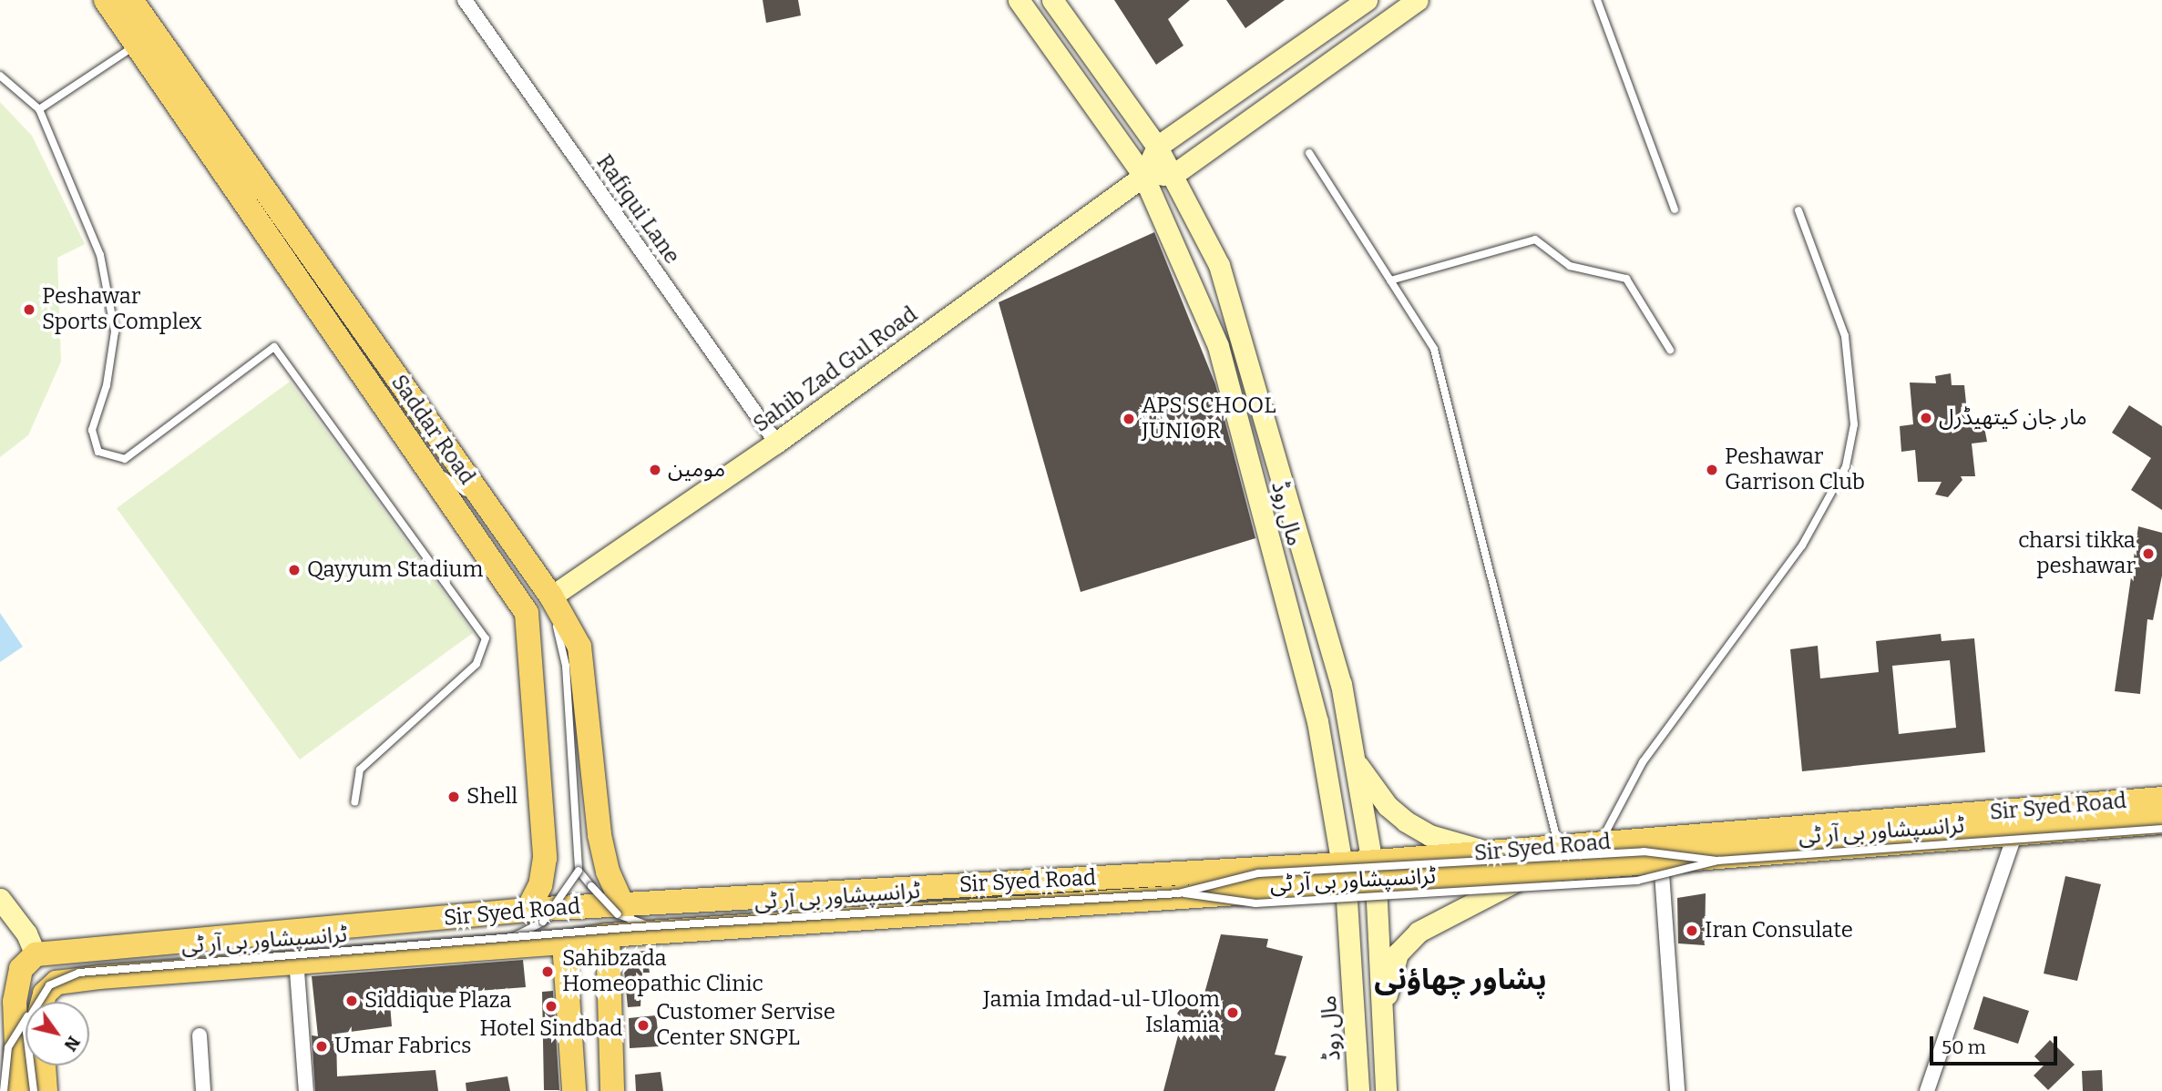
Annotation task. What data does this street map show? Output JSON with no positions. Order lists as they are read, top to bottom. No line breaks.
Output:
{"streets":{"main road":["Sahib Zad Gul Road","Saddar Road","مال روڈ","Sir Syed Road"],"street":["Rafiqui Lane"],"lane":["ٹرانسپشاور بی آر ٹی"]},"crossings":[["Rafiqui Lane","Sahib Zad Gul Road"],["Sahib Zad Gul Road","Saddar Road"],["Sahib Zad Gul Road","مال روڈ"],["Saddar Road","Sir Syed Road"],["مال روڈ","Sir Syed Road"]],"districts":["پشاور چھاؤنی"],"places":["Peshawar Sports Complex","مار جان کیتھیڈرل","APS SCHOOL JUNIOR","مومین","Peshawar Garrison Club","charsi tikka peshawar","Qayyum Stadium","Shell","Iran Consulate","Sahibzada Homeopathic Clinic","Siddique Plaza","Hotel Sindbad","Jamia Imdad-ul-Uloom Islamia","Customer Servise Center SNGPL","Umar Fabrics"],"scale_bar":"50 m","north":"bottom right"}
